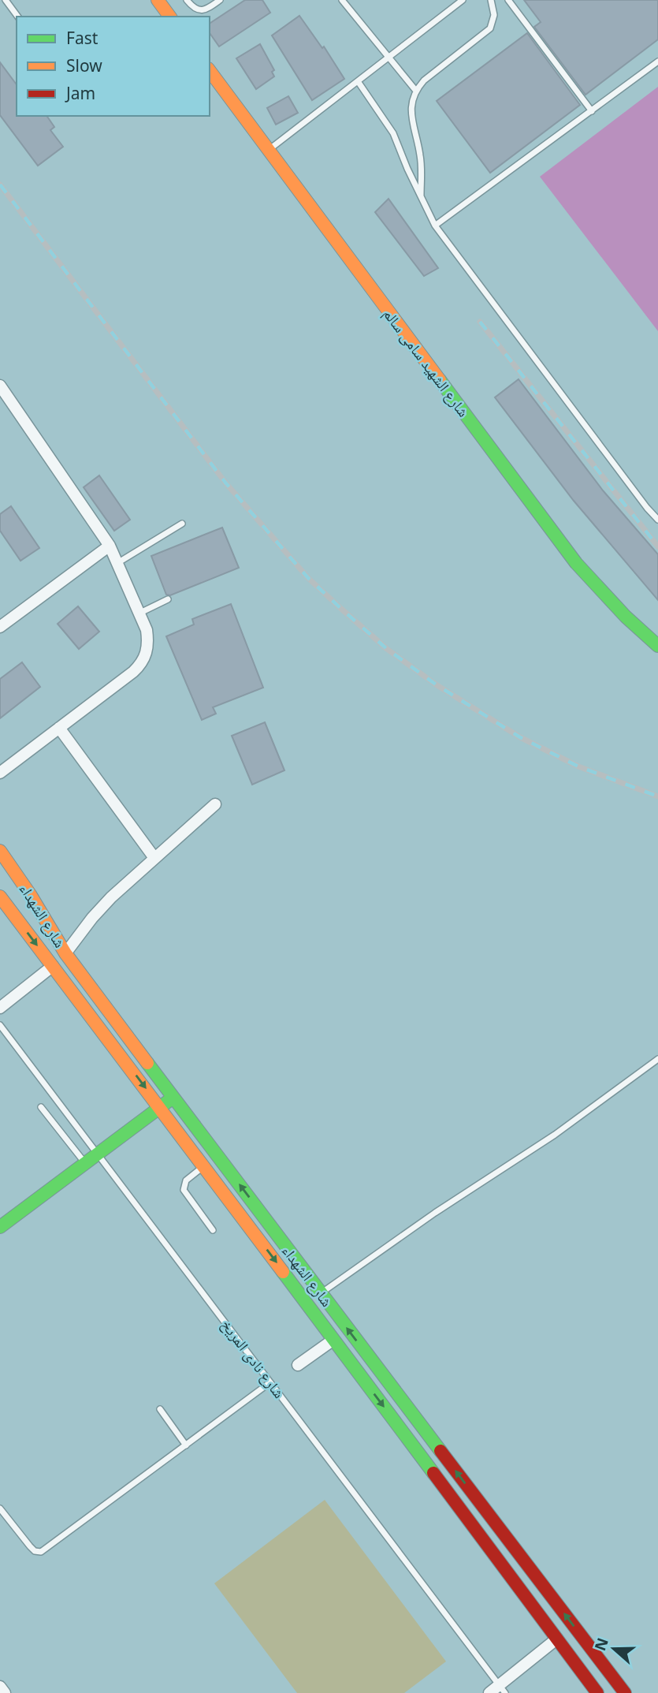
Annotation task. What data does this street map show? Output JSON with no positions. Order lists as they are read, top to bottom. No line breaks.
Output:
{"streets":{"main road":["شارع الشهيد سامى سالم","شارع الشهداء"],"lane":["شارع نادى المريخ"]},"legend":["Fast","Slow","Jam"],"north":"left"}
